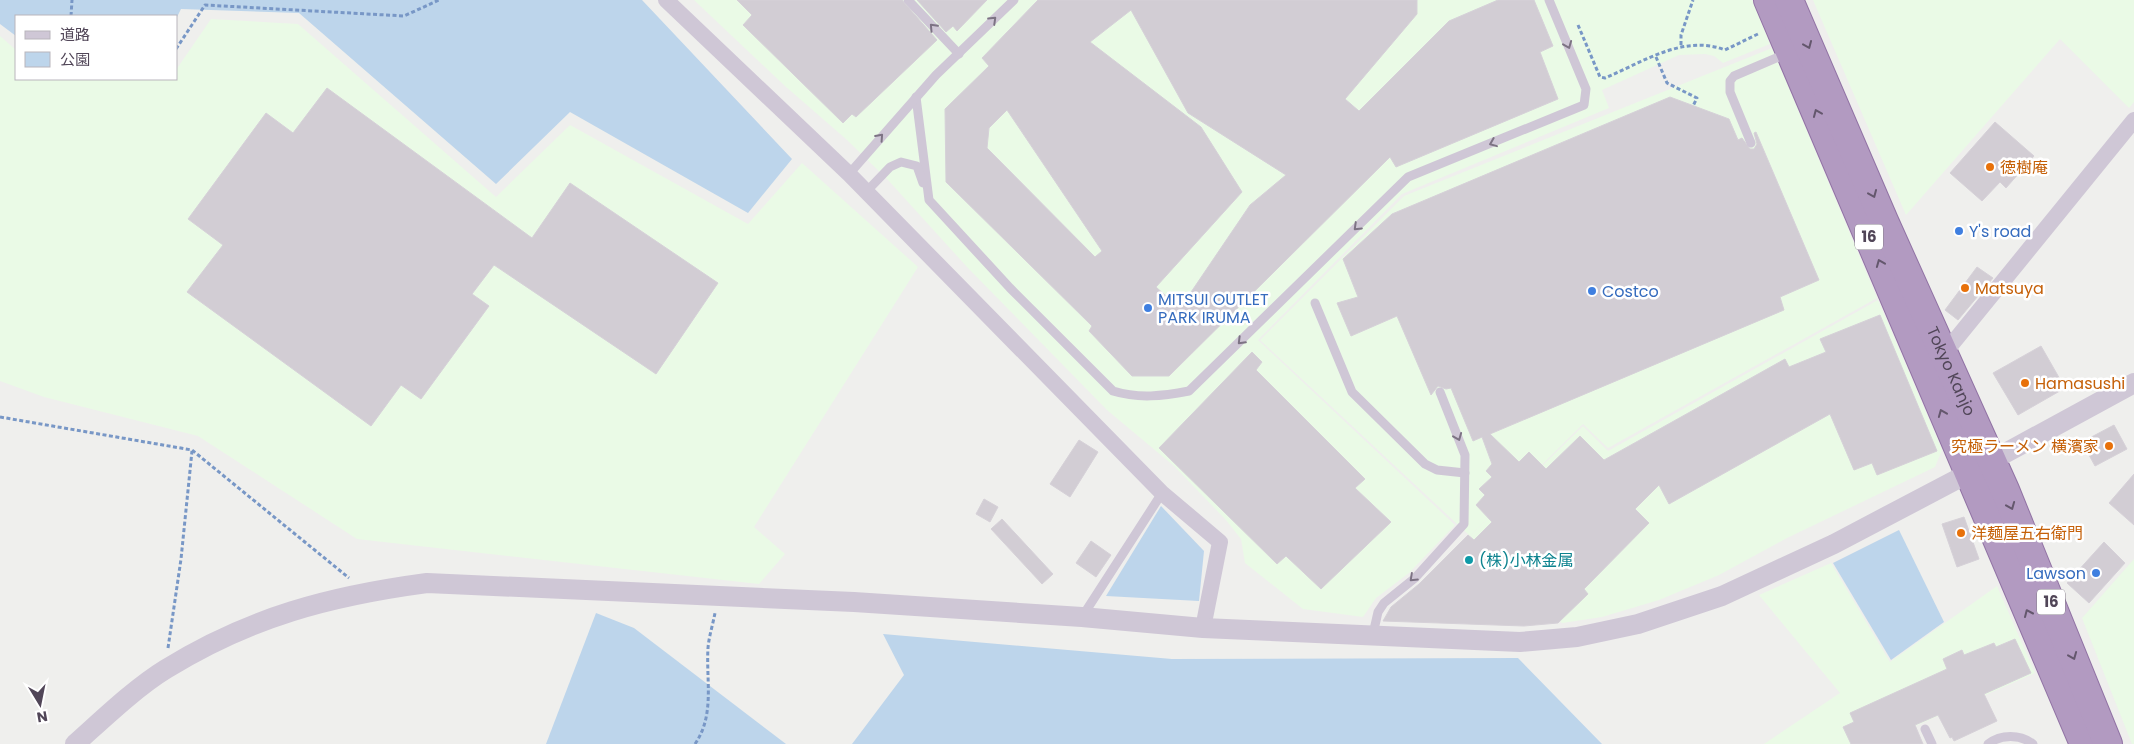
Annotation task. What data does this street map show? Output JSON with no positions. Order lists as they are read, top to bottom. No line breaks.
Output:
{"streets":{"highway":["16","Tokyo Kanjo"]},"places":["徳樹庵","Y's road","Matsuya","Costco","MITSUI OUTLET PARK IRUMA","Hamasushi","究極ラーメン 横濱家","洋麺屋五右衛門","(株)小林金属","Lawson"],"legend":["道路","公園"],"north":"bottom"}
